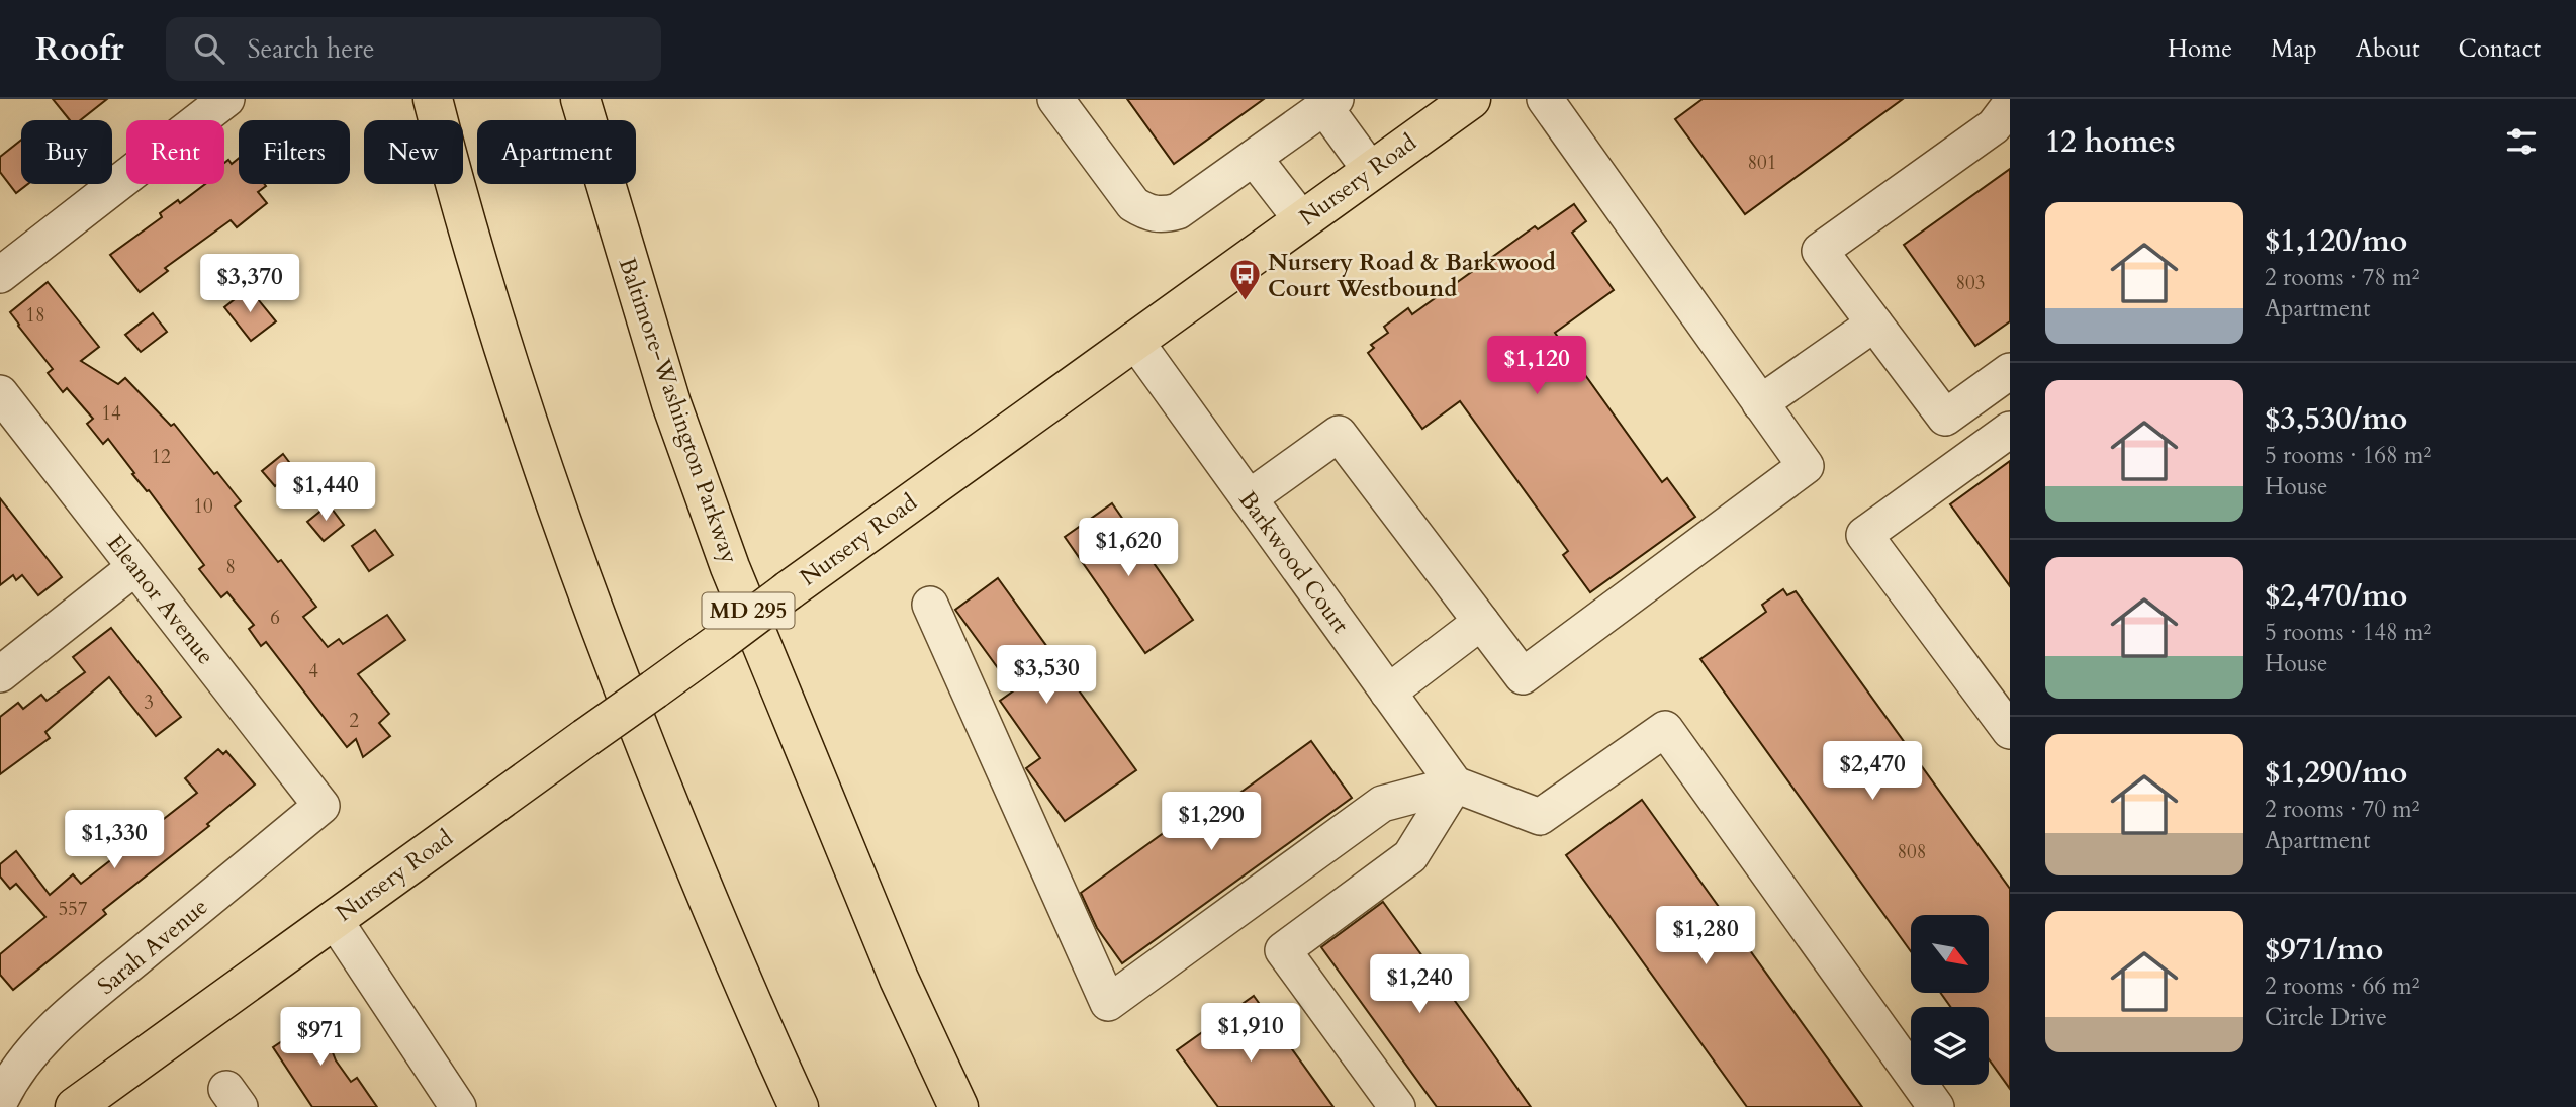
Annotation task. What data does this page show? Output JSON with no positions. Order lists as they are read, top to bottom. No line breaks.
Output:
{"streets":{"main road":["Nursery Road","Baltimore-Washington Parkway","MD 295"],"street":["Barkwood Court","Eleanor Avenue","Sarah Avenue"]},"crossings":[["Nursery Road","Barkwood Court"],["Eleanor Avenue","Sarah Avenue"]],"places":{"bus stop":["Nursery Road & Barkwood Court Westbound"]},"house_numbers":["801","803","18","14","12","10","8","6","4","3","2","808","557"],"north":"bottom right","page":{"header":"Roofr","search":"Search here","nav":["Home","Map","About","Contact"],"heading":"12 homes","chip":["Buy","Rent","Filters","New","Apartment"],"list":[{"name":"$1,120/mo","note":"2 rooms · 78 m² · Apartment"},{"name":"$3,530/mo","note":"5 rooms · 168 m² · House"},{"name":"$2,470/mo","note":"5 rooms · 148 m² · House"},{"name":"$1,290/mo","note":"2 rooms · 70 m² · Apartment"},{"name":"$971/mo","note":"2 rooms · 66 m² · Circle Drive"}],"price":["$3,370","$1,120","$1,440","$1,620","$3,530","$2,470","$1,290","$1,330","$1,280","$1,240","$1,910","$971"]}}
